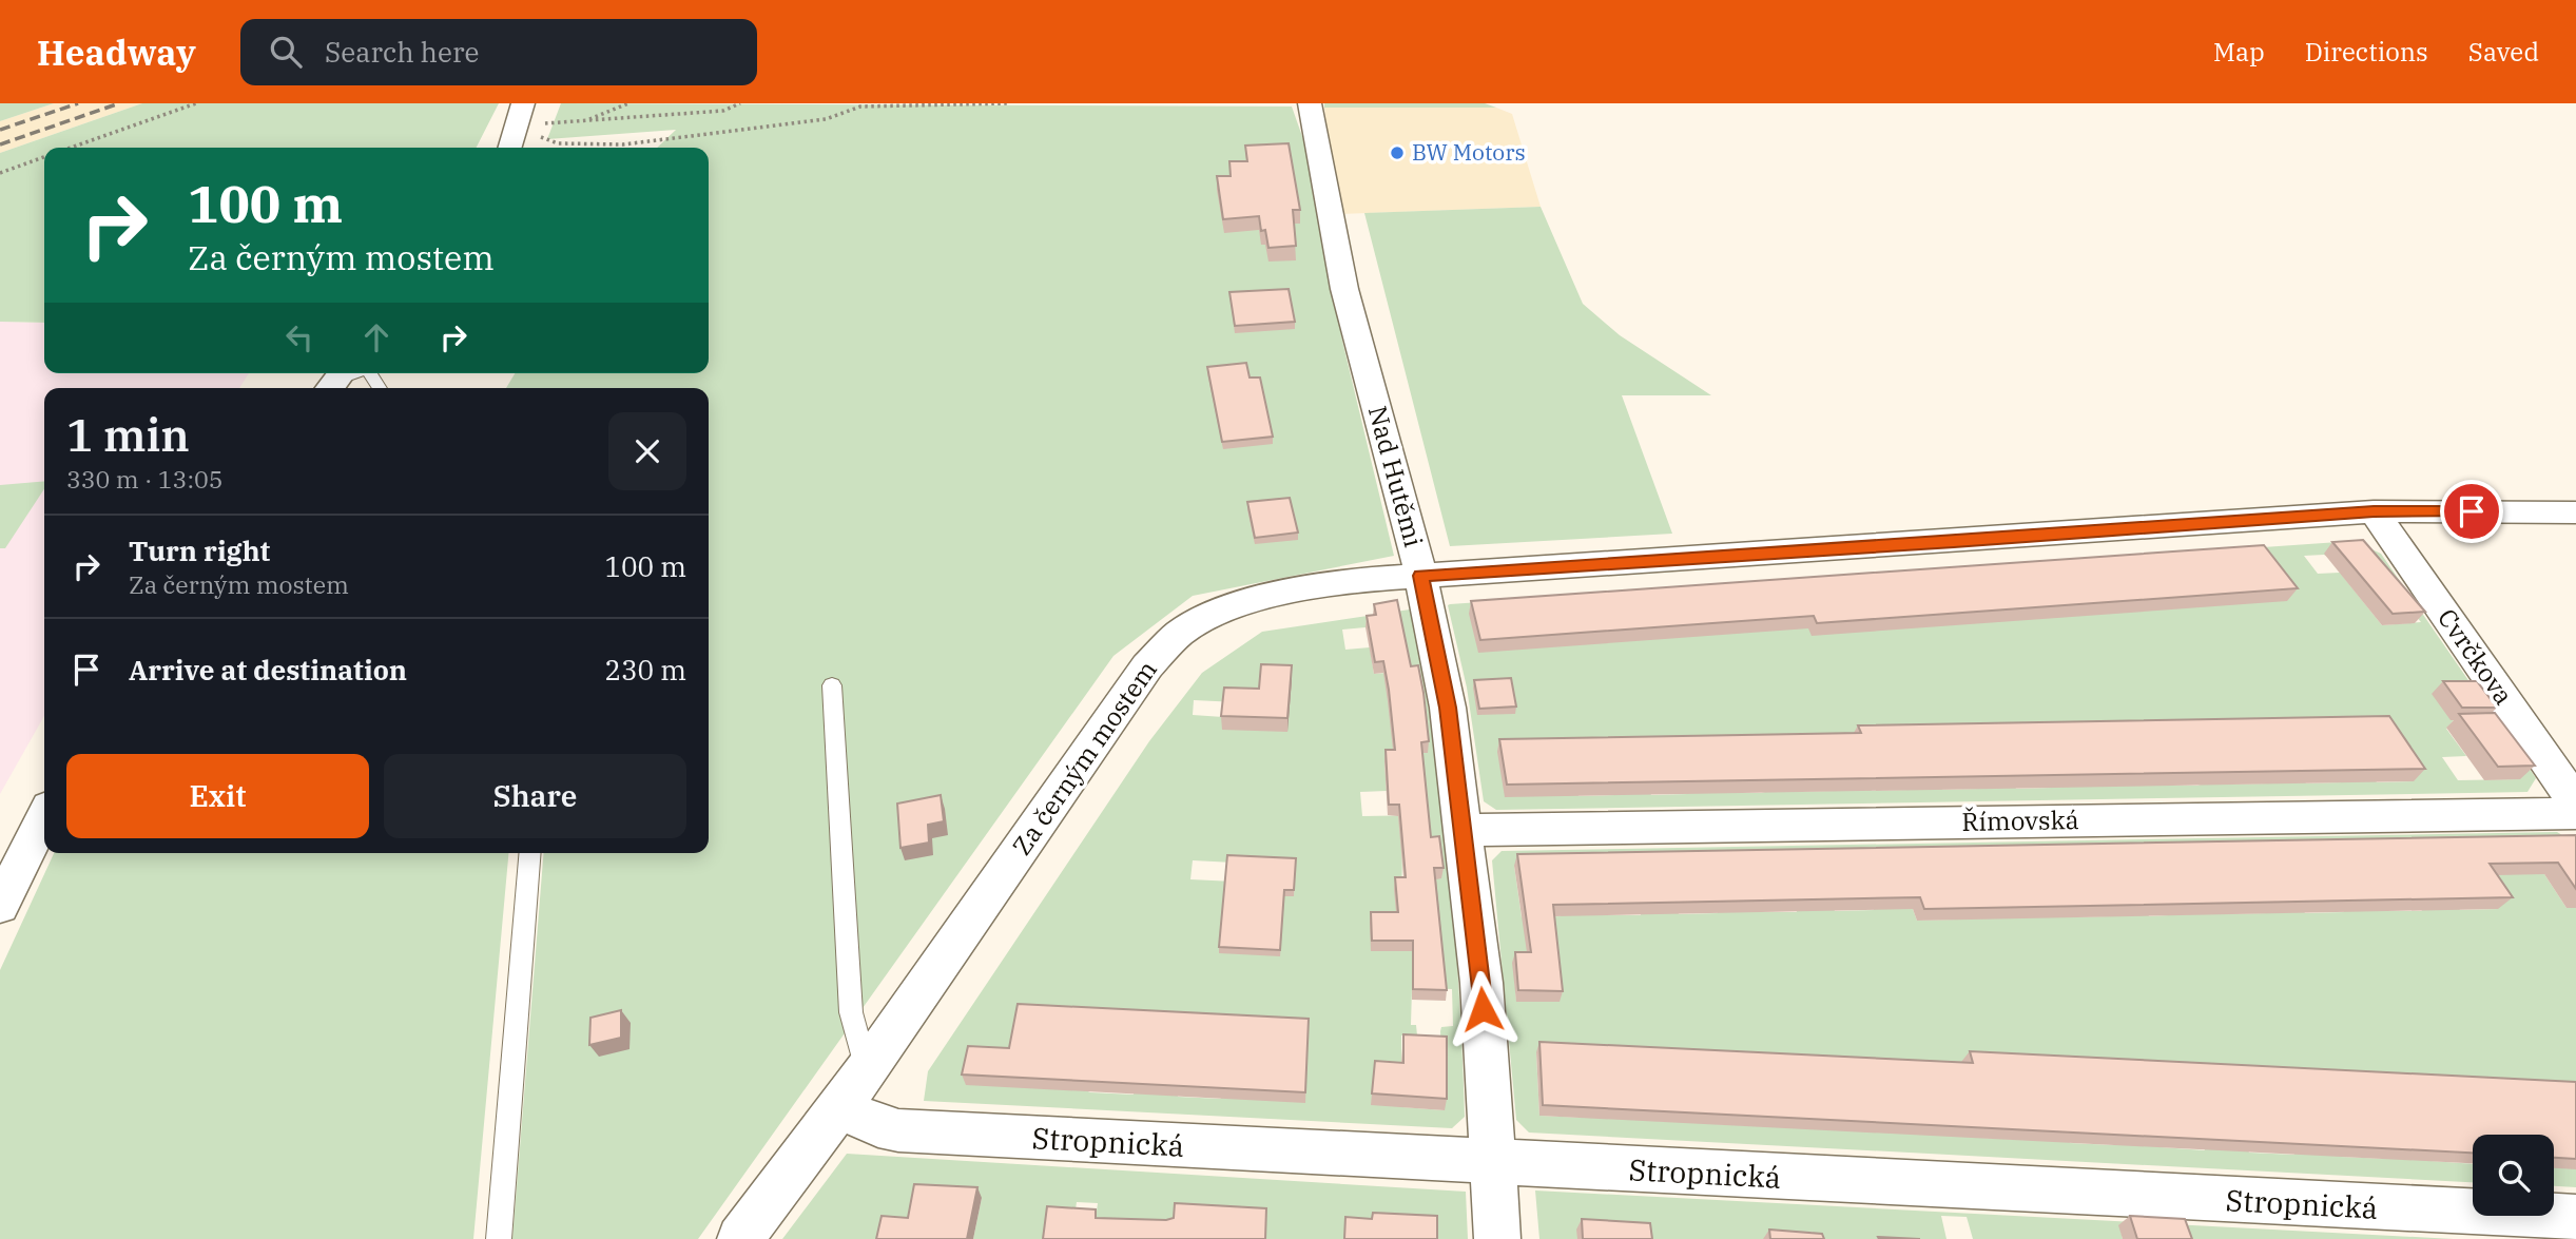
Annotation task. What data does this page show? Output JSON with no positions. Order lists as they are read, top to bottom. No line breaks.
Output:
{"streets":{"street":["Nad Hutěmi","Cvrčkova","Za černým mostem","Římovská","Stropnická"]},"crossings":[["Nad Hutěmi","Za černým mostem"],["Nad Hutěmi","Římovská"],["Nad Hutěmi","Stropnická"],["Cvrčkova","Za černým mostem"],["Za černým mostem","Stropnická"]],"places":["BW Motors"],"page":{"header":"Headway","search":"Search here","nav":["Map","Directions","Saved"],"turn":["100 m","Za černým mostem"],"heading":["1 min","330 m · 13:05"],"list":[{"name":"Turn right","note":"Za černým mostem","value":"100 m"},{"name":"Arrive at destination","value":"230 m"}],"buttons":["Exit","Share"]}}
